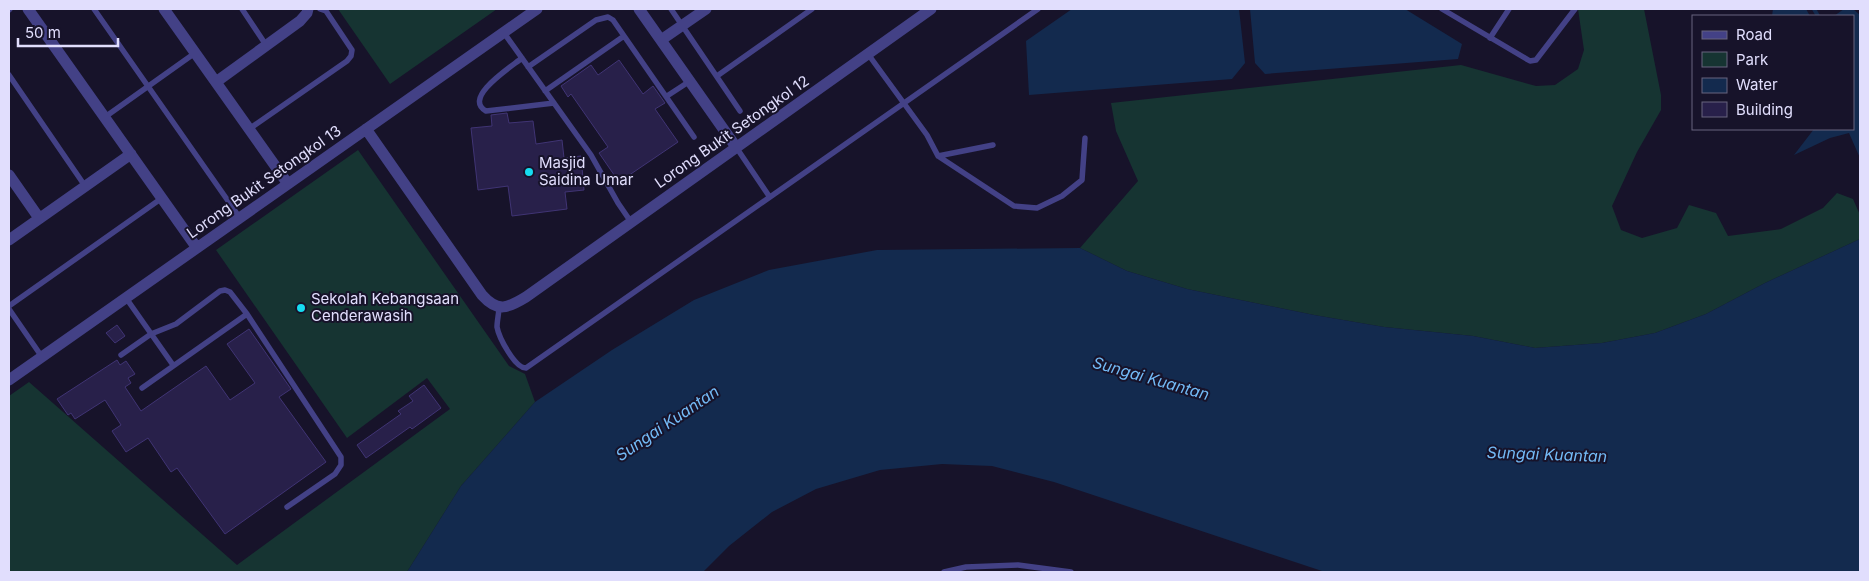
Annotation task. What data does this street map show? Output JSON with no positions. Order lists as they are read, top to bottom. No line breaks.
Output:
{"streets":{"street":["Lorong Bukit Setongkol 12","Lorong Bukit Setongkol 13"]},"water":["Sungai Kuantan"],"places":["Masjid Saidina Umar","Sekolah Kebangsaan Cenderawasih"],"legend":["Road","Park","Water","Building"],"scale_bar":"50 m"}
